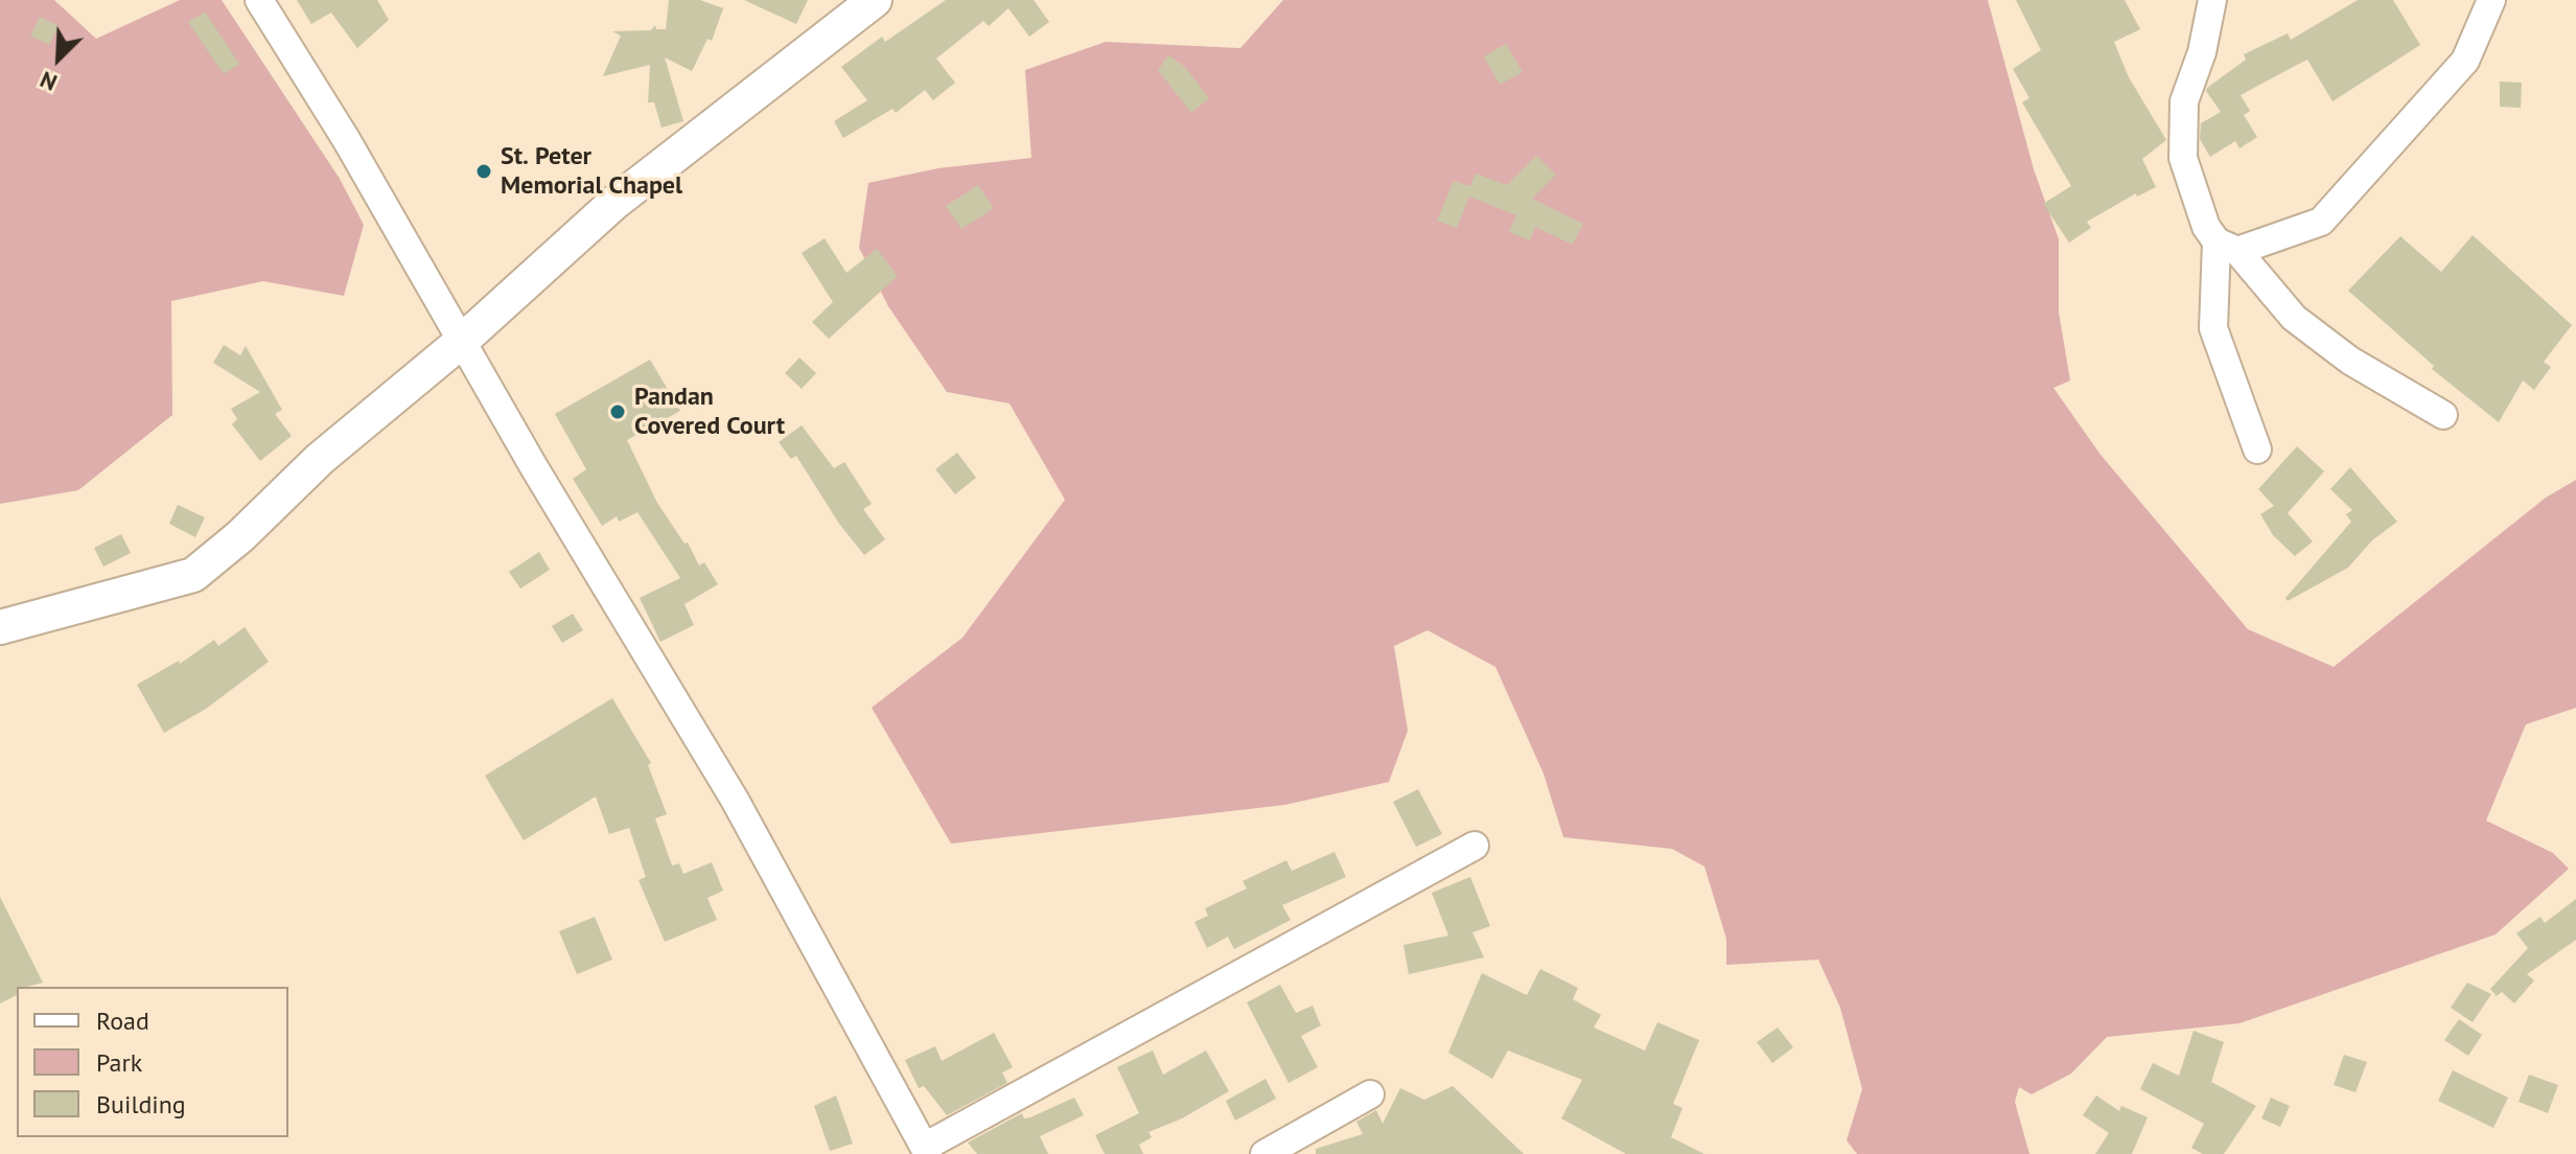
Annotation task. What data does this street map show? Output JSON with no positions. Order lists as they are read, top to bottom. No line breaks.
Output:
{"places":["St. Peter Memorial Chapel","Pandan Covered Court"],"legend":["Road","Park","Building"],"north":"bottom left"}
